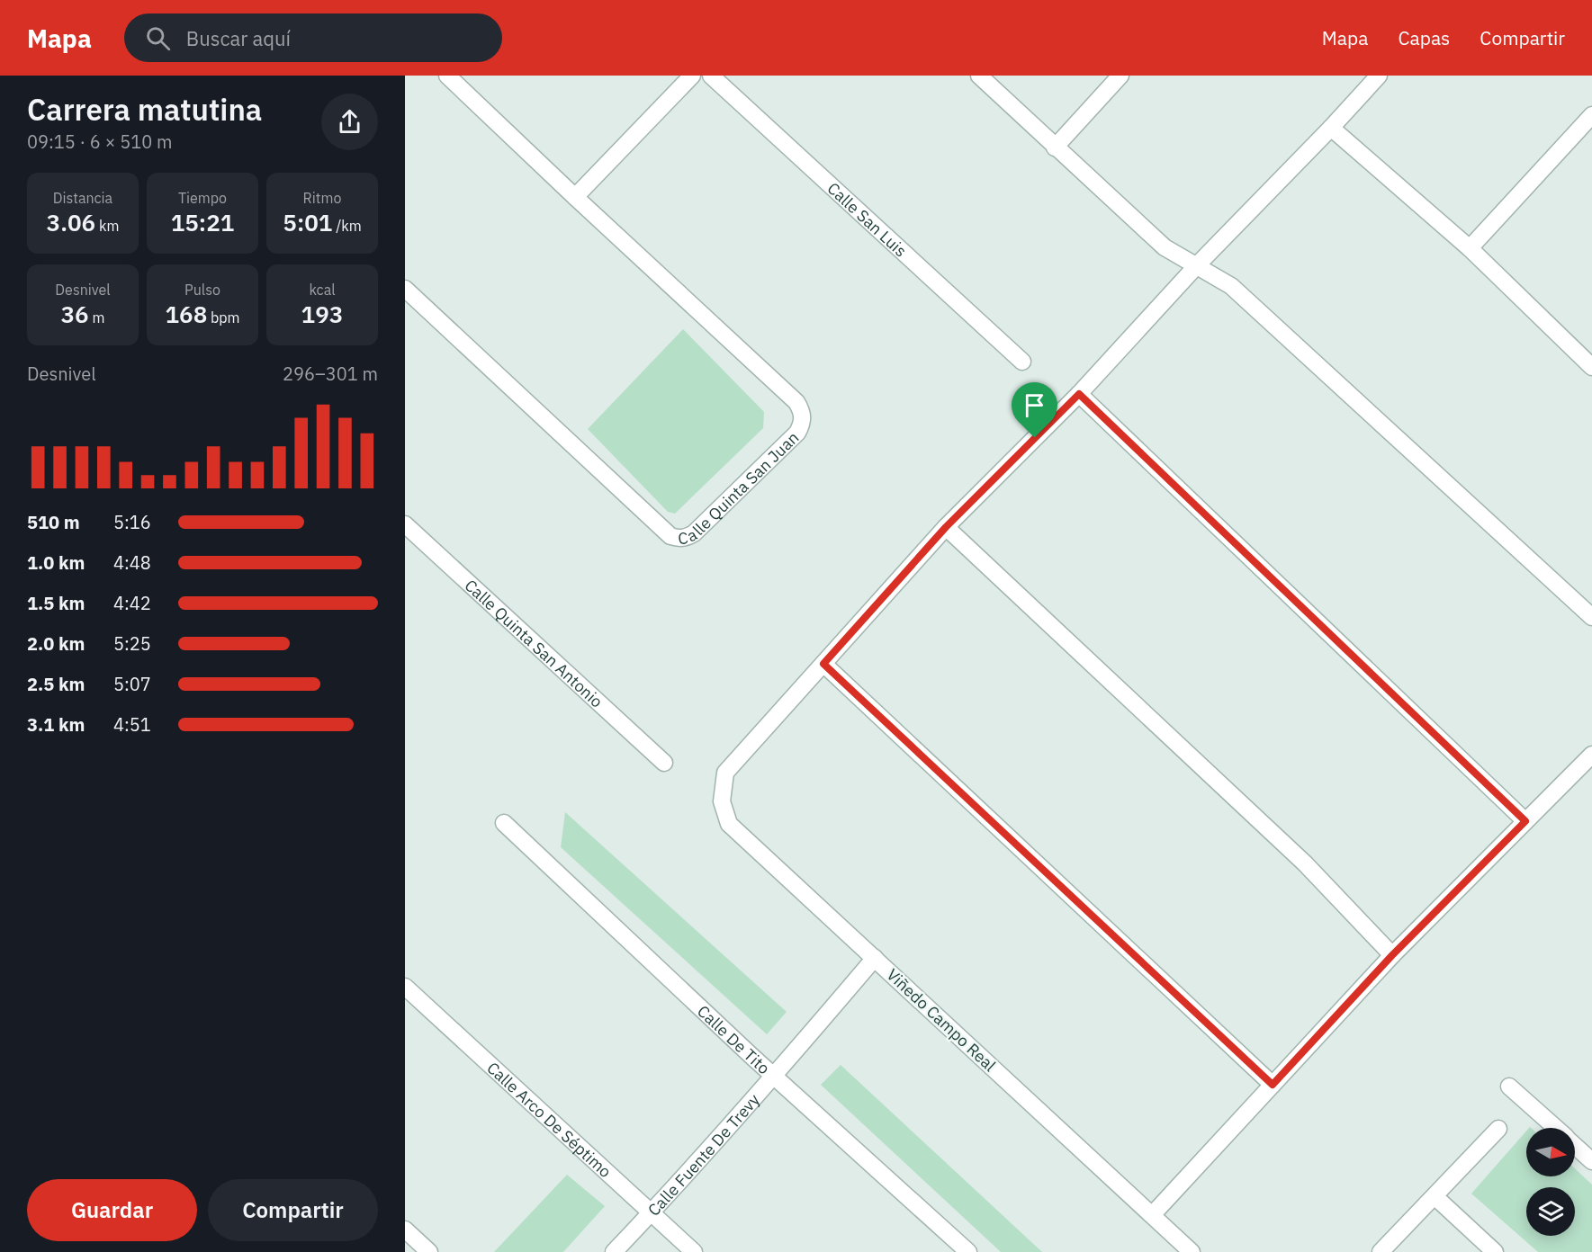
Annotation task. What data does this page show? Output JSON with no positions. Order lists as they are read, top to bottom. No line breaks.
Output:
{"streets":{"street":["Calle San Luis","Calle Quinta San Juan","Calle Quinta San Antonio","Viñedo Campo Real","Calle De Tito","Calle Arco De Séptimo","Calle Fuente De Trevy"]},"crossings":[["Viñedo Campo Real","Calle Fuente De Trevy"],["Calle De Tito","Calle Fuente De Trevy"],["Calle Arco De Séptimo","Calle Fuente De Trevy"]],"north":"right","page":{"header":"Mapa","search":"Buscar aquí","nav":["Mapa","Capas","Compartir"],"heading":["Carrera matutina","09:15 · 6 × 510 m"],"stats":[["Distancia","3.06 km"],["Tiempo","15:21"],["Ritmo","5:01 /km"],["Desnivel","36 m"],["Pulso","168 bpm"],["kcal","193"]],"chart":["Desnivel","296–301 m"],"list":[{"name":"510 m","note":"5:16"},{"name":"1.0 km","note":"4:48"},{"name":"1.5 km","note":"4:42"},{"name":"2.0 km","note":"5:25"},{"name":"2.5 km","note":"5:07"},{"name":"3.1 km","note":"4:51"}],"buttons":["Guardar","Compartir"]}}
